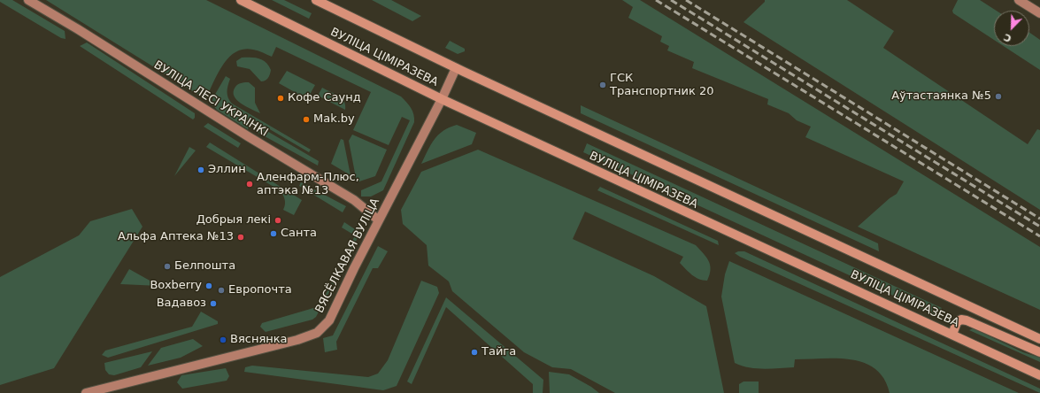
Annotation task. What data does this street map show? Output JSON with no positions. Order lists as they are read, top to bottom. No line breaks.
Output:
{"streets":{"main road":["ВУЛІЦА ЦІМІРАЗЕВА"],"street":["ВУЛІЦА ЛЕСІ УКРАІНКІ","ВЯСЁЛКАВАЯ ВУЛІЦА"]},"crossings":[["ВУЛІЦА ЦІМІРАЗЕВА","ВЯСЁЛКАВАЯ ВУЛІЦА"],["ВУЛІЦА ЛЕСІ УКРАІНКІ","ВЯСЁЛКАВАЯ ВУЛІЦА"]],"places":["ГСК Транспортник 20","Аўтастаянка №5","Кофе Саунд","Mak.by","Эллин","Аленфарм-Плюс, аптэка №13","Добрыя лекі","Санта","Альфа Аптека №13","Белпошта","Boxberry","Европочта","Вадавоз","Вяснянка","Тайга"],"north":"bottom left"}
